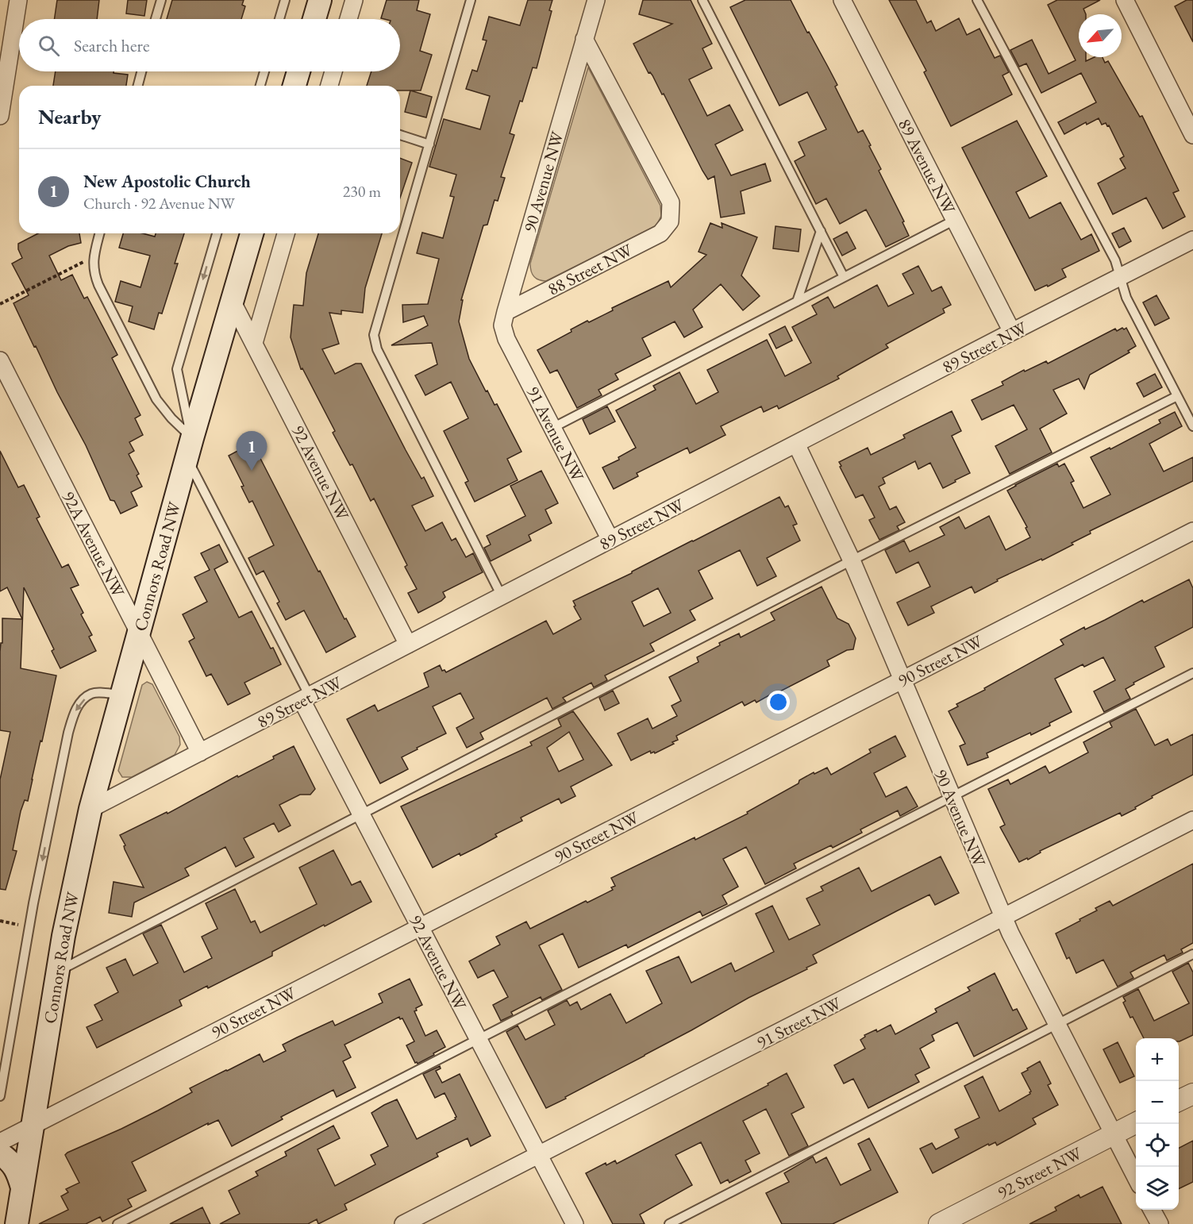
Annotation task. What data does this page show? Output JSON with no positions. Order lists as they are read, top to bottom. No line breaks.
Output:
{"streets":{"main road":["Connors Road NW"],"street":["89 Avenue NW","90 Avenue NW","88 Street NW","89 Street NW","91 Avenue NW","92 Avenue NW","92A Avenue NW","90 Street NW","91 Street NW","92 Street NW"]},"crossings":[["89 Avenue NW","89 Street NW"],["90 Avenue NW","88 Street NW"],["90 Avenue NW","89 Street NW"],["90 Avenue NW","91 Avenue NW"],["90 Avenue NW","90 Street NW"],["90 Avenue NW","91 Street NW"],["90 Avenue NW","92 Street NW"],["88 Street NW","91 Avenue NW"],["89 Street NW","91 Avenue NW"],["89 Street NW","92 Avenue NW"],["89 Street NW","92A Avenue NW"],["89 Street NW","Connors Road NW"],["92 Avenue NW","Connors Road NW"],["92 Avenue NW","90 Street NW"],["92 Avenue NW","91 Street NW"],["92A Avenue NW","Connors Road NW"],["Connors Road NW","90 Street NW"]],"one_way":["Connors Road NW"],"north":"bottom left","page":{"search":"Search here","heading":"Nearby","list":[{"mark":"1","name":"New Apostolic Church","note":"Church · 92 Avenue NW","value":"230 m"}],"pins":"1","map_buttons":["+","−"]}}
